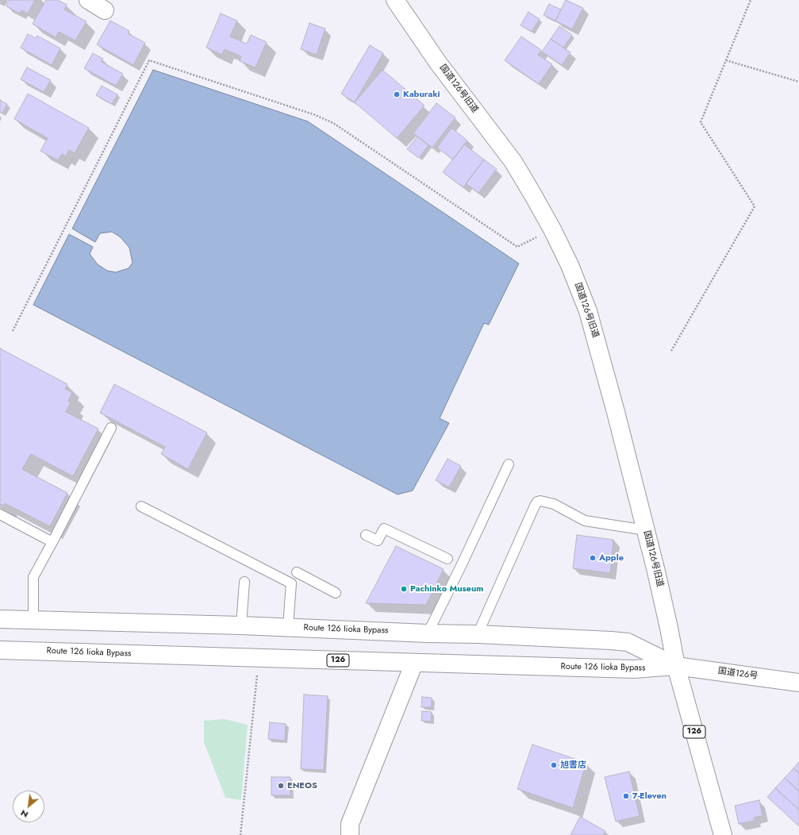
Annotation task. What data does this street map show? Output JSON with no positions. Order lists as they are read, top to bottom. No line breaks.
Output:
{"streets":{"main road":["国道126号旧道","Route 126 Iioka Bypass","126","国道126号"]},"crossings":[["国道126号旧道","Route 126 Iioka Bypass"],["国道126号旧道","126"],["国道126号旧道","国道126号"],["Route 126 Iioka Bypass","126"],["Route 126 Iioka Bypass","国道126号"],["126","国道126号"]],"places":["Kaburaki","Apple","Pachinko Museum","旭書店","ENEOS","7-Eleven"],"north":"bottom left"}
